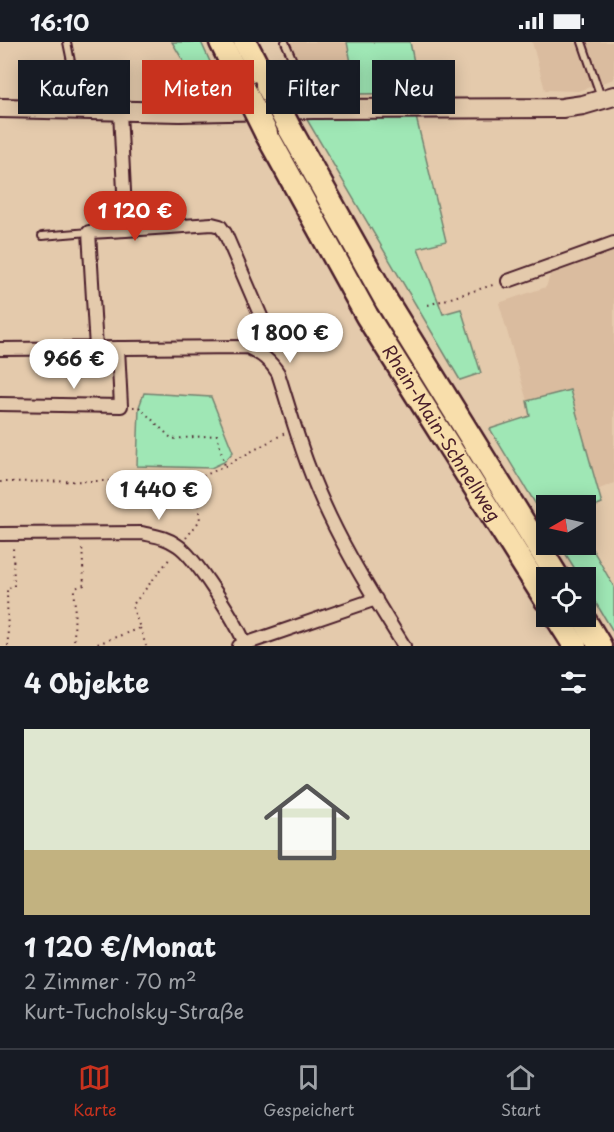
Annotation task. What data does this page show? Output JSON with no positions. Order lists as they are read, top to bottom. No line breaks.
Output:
{"streets":{"highway":["Rhein-Main-Schnellweg"]},"north":"left","page":{"status":"16:10","chip":["Kaufen","Mieten","Filter","Neu"],"price":["1 120 €","1 800 €","966 €","1 440 €"],"heading":"4 Objekte","list":[{"name":"1 120 €/Monat","note":"2 Zimmer · 70 m² · Kurt-Tucholsky-Straße"}],"tabs":["Karte","Gespeichert","Start"]}}
